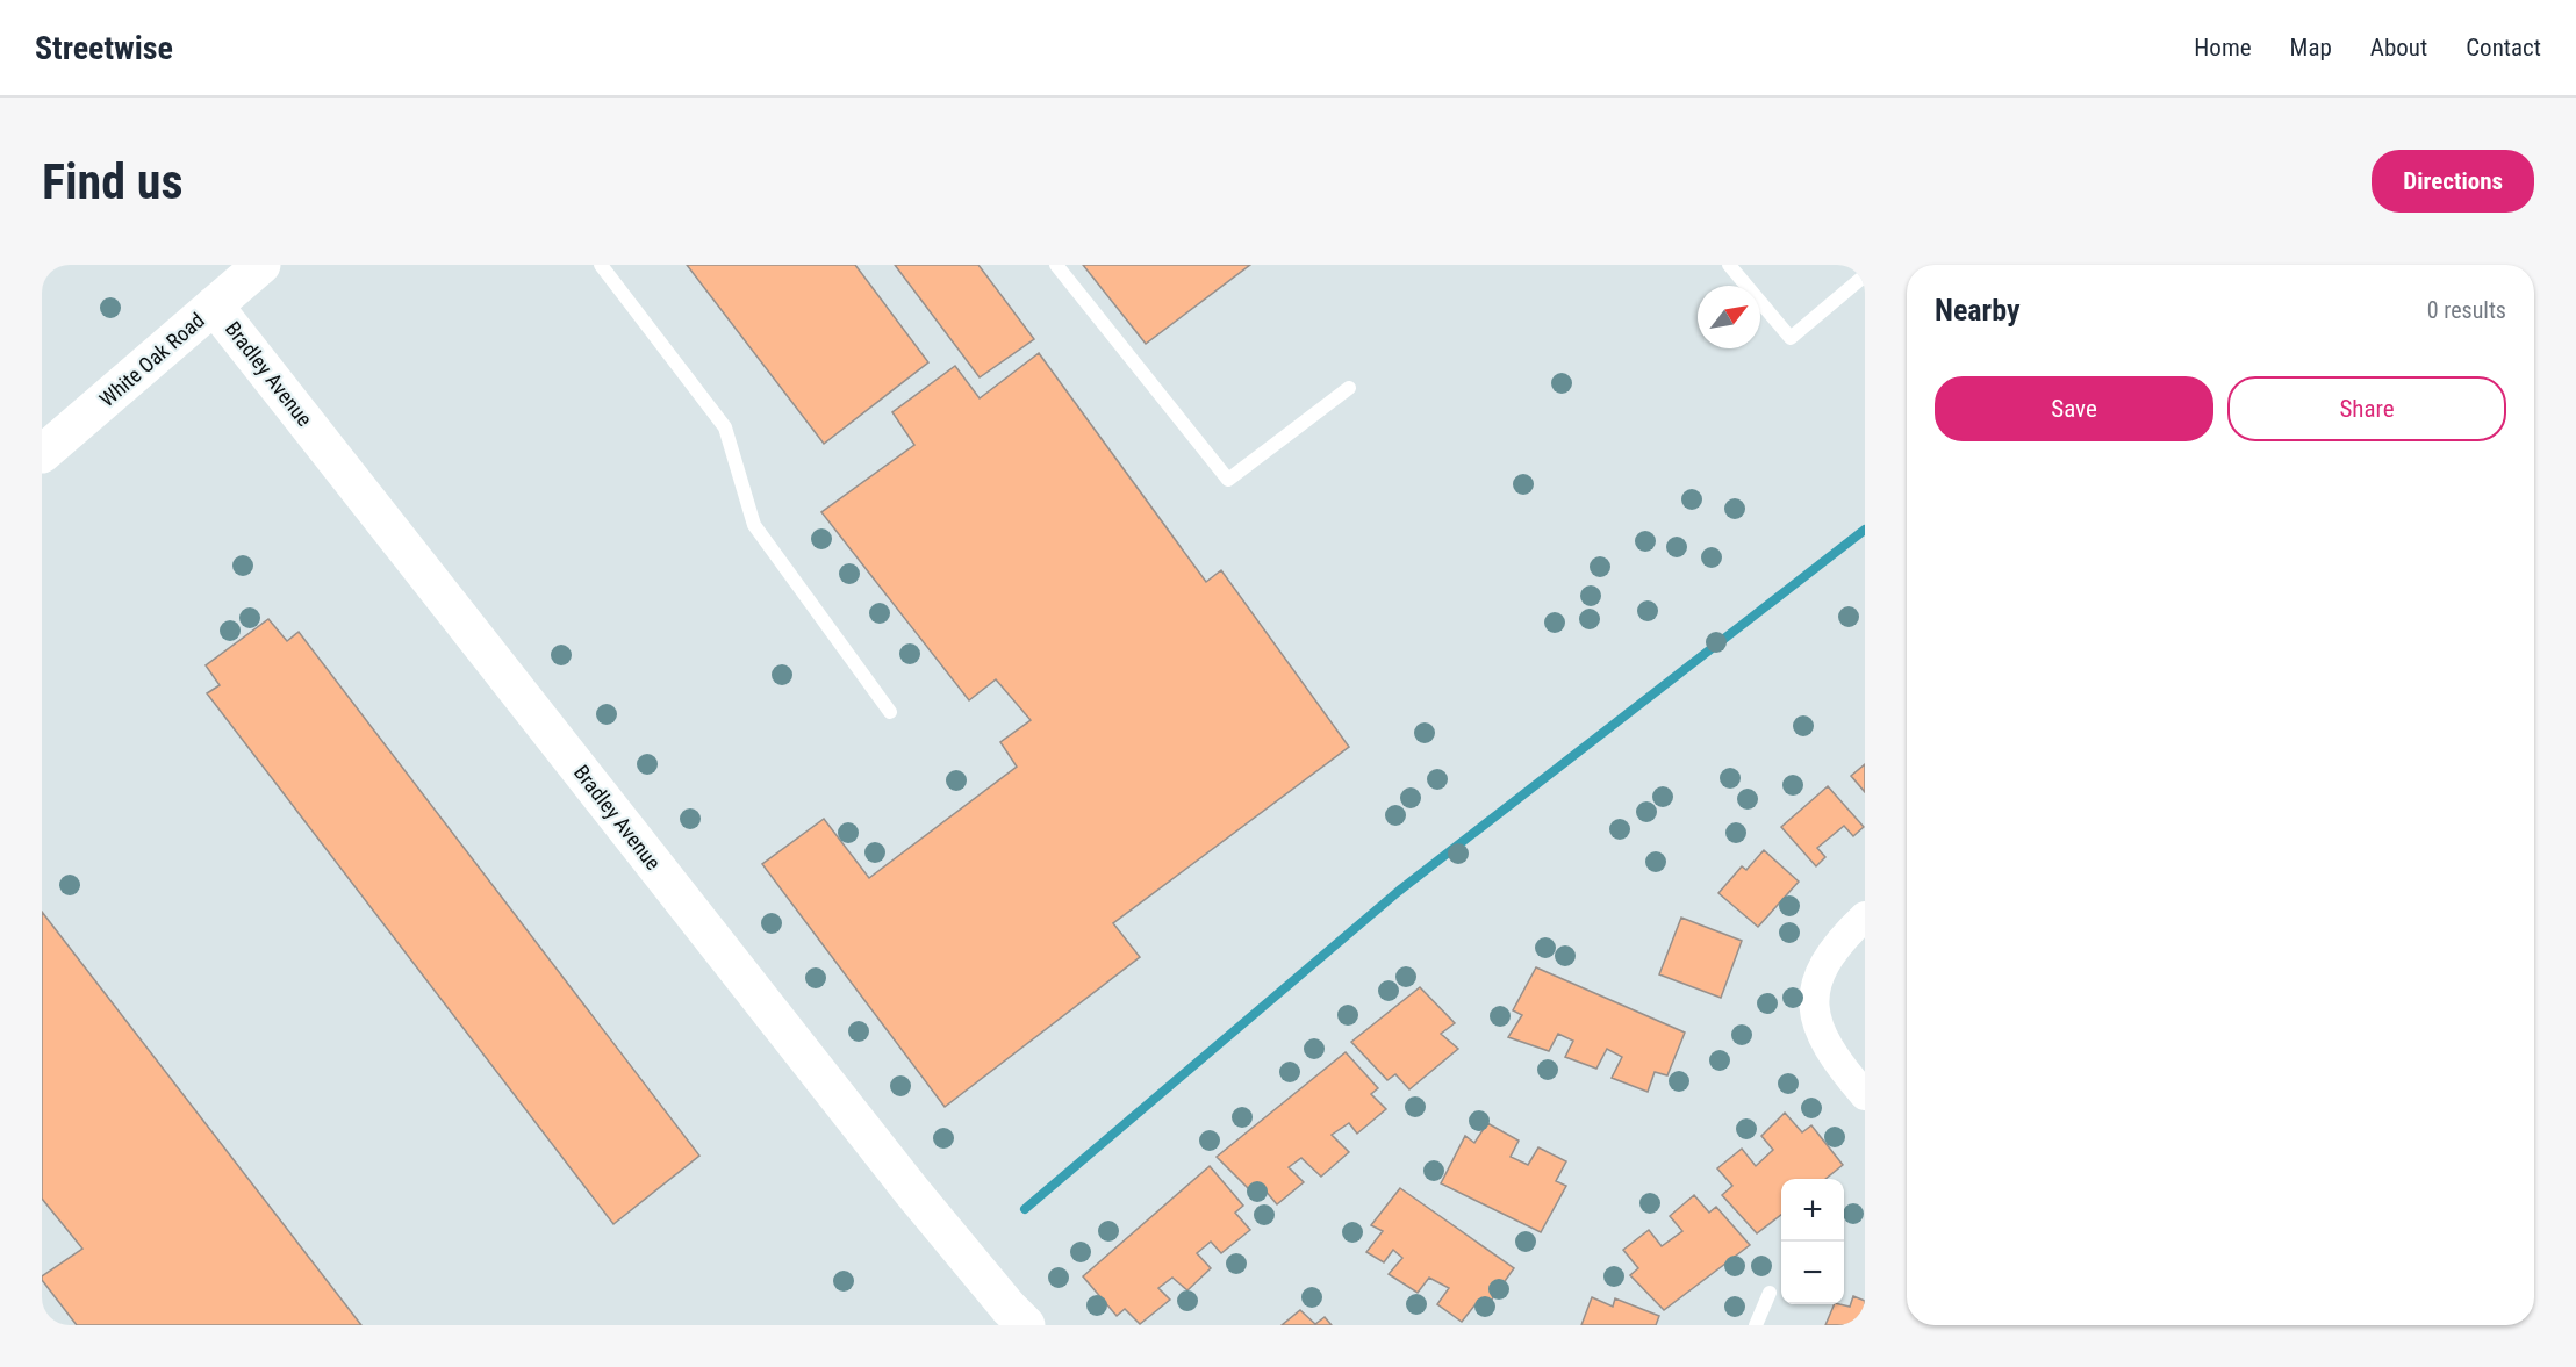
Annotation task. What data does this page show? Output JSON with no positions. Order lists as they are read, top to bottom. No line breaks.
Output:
{"streets":{"main road":["White Oak Road","Bradley Avenue"]},"crossings":[["White Oak Road","Bradley Avenue"]],"north":"top right","page":{"header":"Streetwise","nav":["Home","Map","About","Contact"],"buttons":["Directions",["Save","Share"]],"title":"Find us","heading":["Nearby","0 results"],"map_buttons":["+","−"]}}
